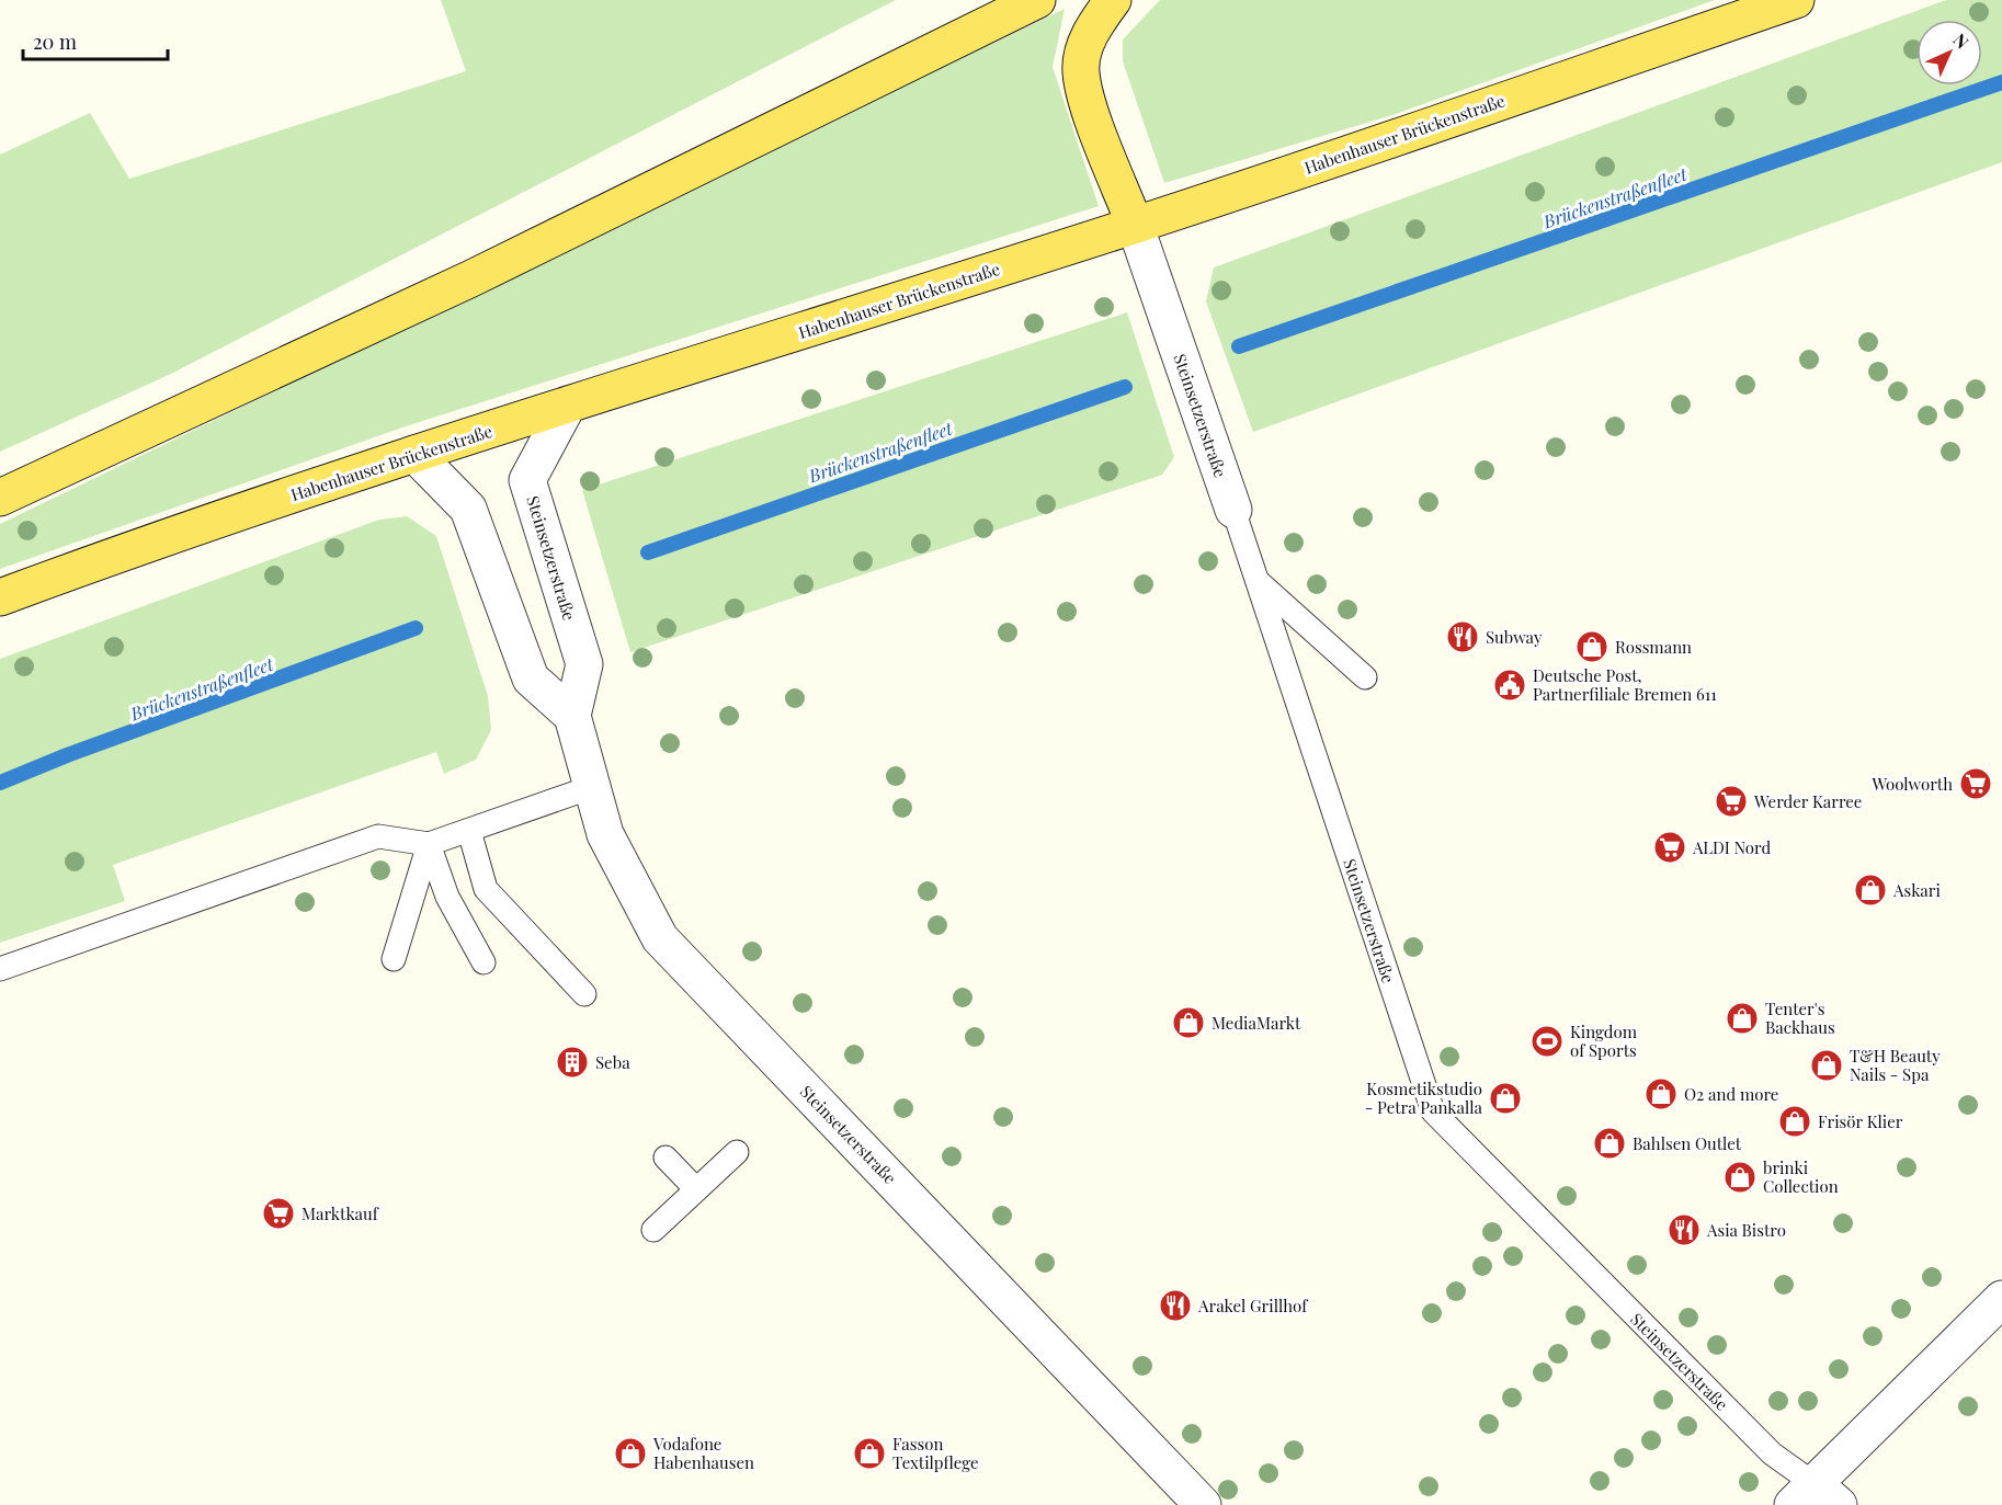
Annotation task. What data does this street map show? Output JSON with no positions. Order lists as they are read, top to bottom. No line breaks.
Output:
{"streets":{"main road":["Habenhauser Brückenstraße"],"street":["Steinsetzerstraße"]},"crossings":[["Habenhauser Brückenstraße","Steinsetzerstraße"]],"water":["Brückenstraßenfleet"],"places":{"restaurant":["Subway","Asia Bistro","Arakel Grillhof"],"shop":["Rossmann","Askari","Tenter's Backhaus","MediaMarkt","T&H Beauty Nails - Spa","O2 and more","Kosmetikstudio - Petra Pankalla","Frisör Klier","Bahlsen Outlet","brinki Collection","Vodafone Habenhausen","Fasson Textilpflege"],"public building":["Deutsche Post, Partnerfiliale Bremen 611"],"supermarket":["Woolworth","Werder Karree","ALDI Nord","Marktkauf"],"sports":["Kingdom of Sports"],"building":["Seba"]},"scale_bar":"20 m","north":"top right"}
